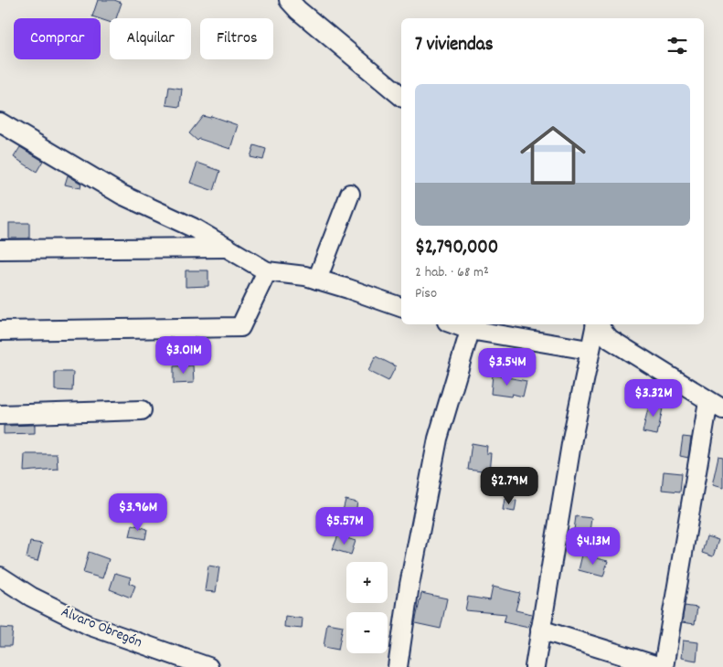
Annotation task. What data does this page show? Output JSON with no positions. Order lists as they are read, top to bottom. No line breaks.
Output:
{"streets":{"street":["Álvaro Obregón"]},"page":{"chip":["Comprar","Alquilar","Filtros"],"heading":"7 viviendas","list":[{"name":"$2,790,000","note":"2 hab. · 68 m² · Piso"}],"price":["$3.01M","$3.54M","$3.32M","$2.79M","$3.96M","$5.57M","$4.13M"],"map_buttons":["+","−"]}}
